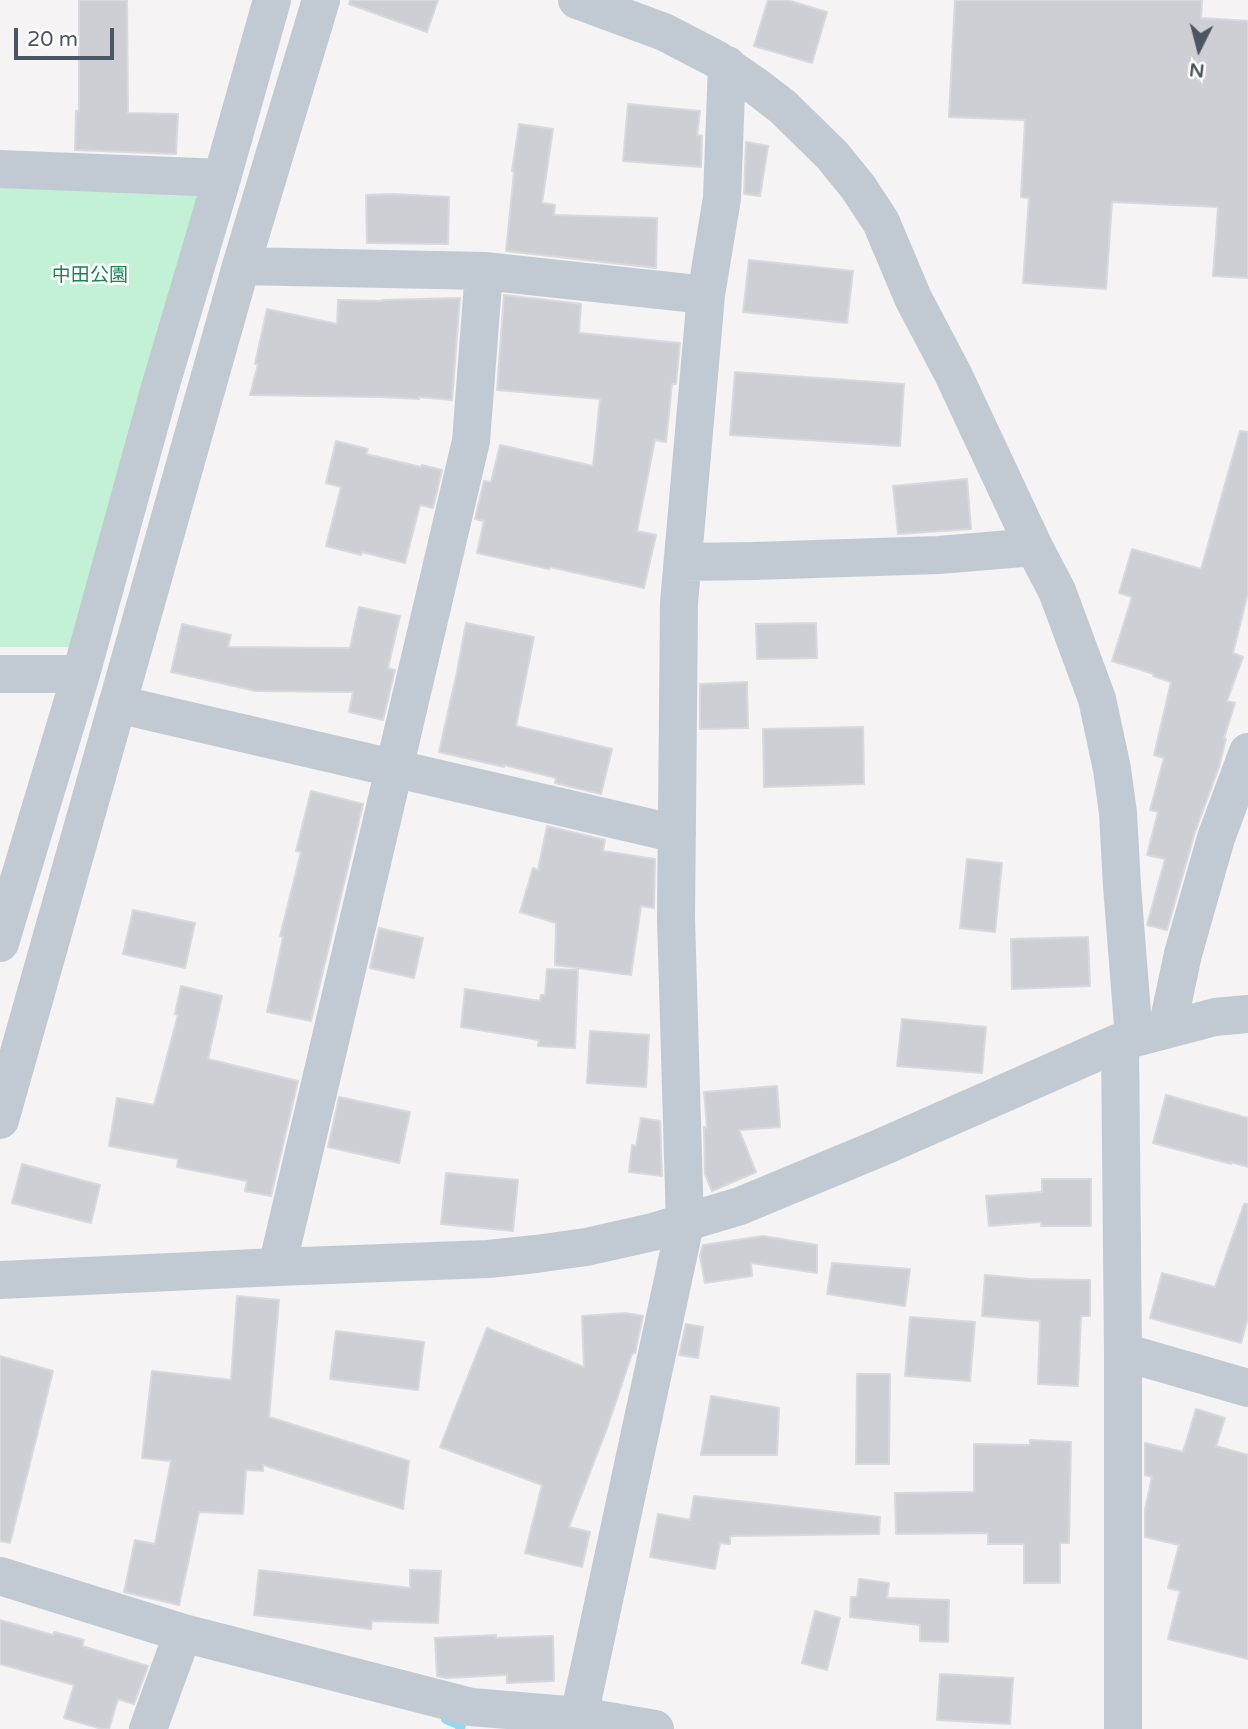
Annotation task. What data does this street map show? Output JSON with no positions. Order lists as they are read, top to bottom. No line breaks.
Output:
{"parks":["中田公園"],"scale_bar":"20 m","north":"bottom"}
